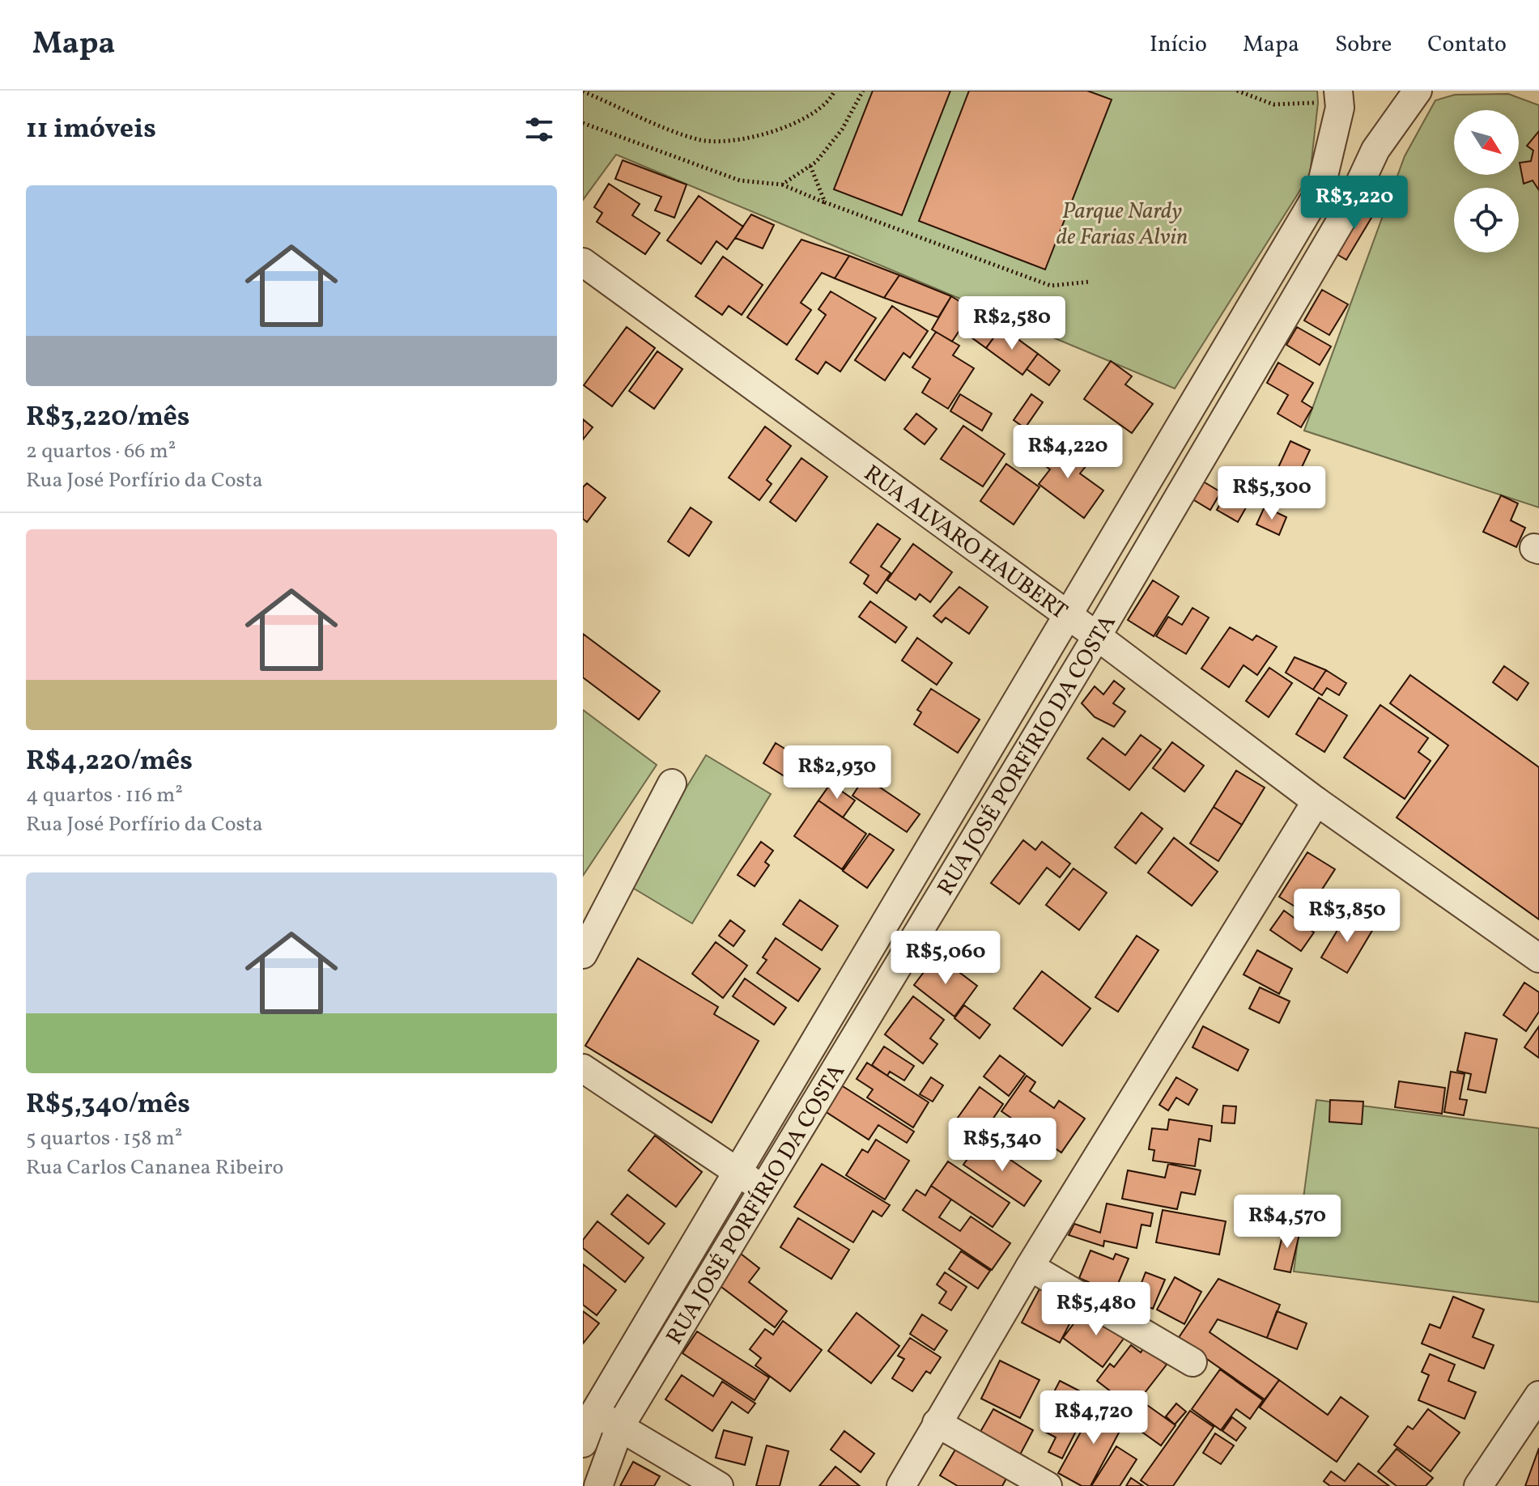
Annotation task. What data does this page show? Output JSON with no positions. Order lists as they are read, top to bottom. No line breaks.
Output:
{"streets":{"street":["RUA ALVARO HAUBERT","RUA JOSÉ PORFÍRIO DA COSTA"]},"crossings":[["RUA ALVARO HAUBERT","RUA JOSÉ PORFÍRIO DA COSTA"]],"parks":["Parque Nardy de Farias Alvin"],"north":"bottom right","page":{"header":"Mapa","nav":["Início","Mapa","Sobre","Contato"],"heading":"11 imóveis","list":[{"name":"R$3,220/mês","note":"2 quartos · 66 m² · Rua José Porfírio da Costa"},{"name":"R$4,220/mês","note":"4 quartos · 116 m² · Rua José Porfírio da Costa"},{"name":"R$5,340/mês","note":"5 quartos · 158 m² · Rua Carlos Cananea Ribeiro"}],"price":["R$3,220","R$2,580","R$4,220","R$5,300","R$2,930","R$3,850","R$5,060","R$5,340","R$4,570","R$5,480","R$4,720"]}}
